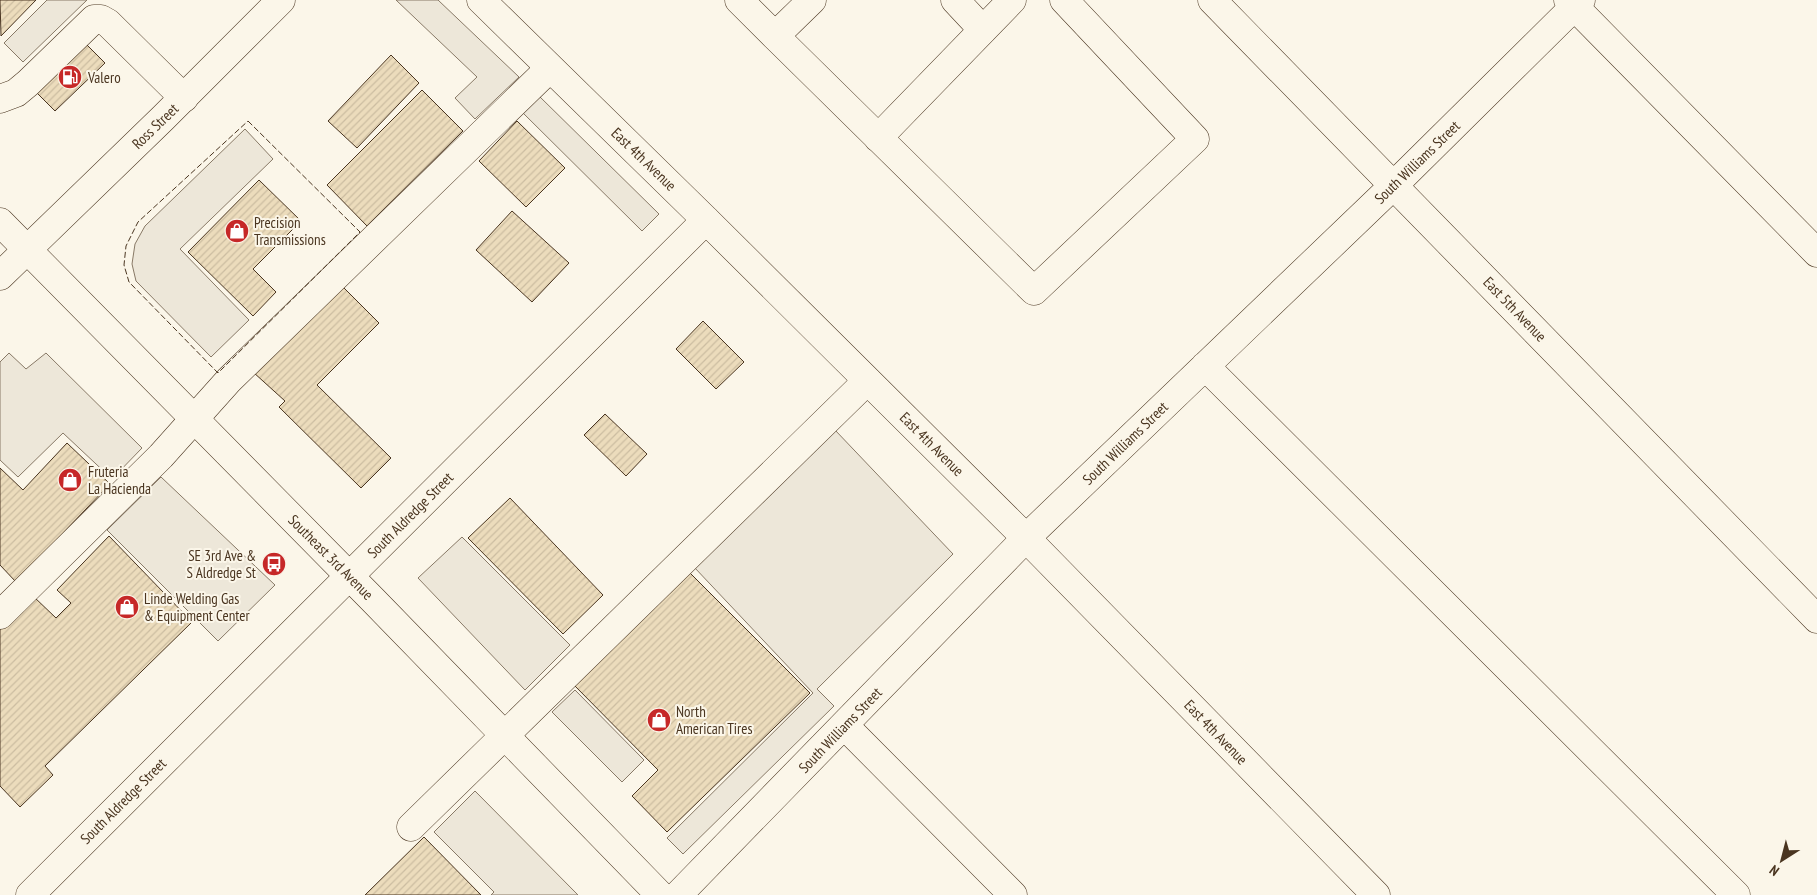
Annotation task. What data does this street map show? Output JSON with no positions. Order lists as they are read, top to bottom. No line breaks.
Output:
{"streets":{"street":["Ross Street","East 4th Avenue","South Williams Street","East 5th Avenue","South Aldredge Street","Southeast 3rd Avenue"]},"crossings":[["Ross Street","Southeast 3rd Avenue"],["East 4th Avenue","South Williams Street"],["East 4th Avenue","South Aldredge Street"],["South Williams Street","East 5th Avenue"],["South Aldredge Street","Southeast 3rd Avenue"]],"places":{"fuel station":["Valero"],"shop":["Precision Transmissions","Fruteria La Hacienda","Linde Welding Gas & Equipment Center","North American Tires"],"bus stop":["SE 3rd Ave & S Aldredge St"]},"north":"bottom left"}
